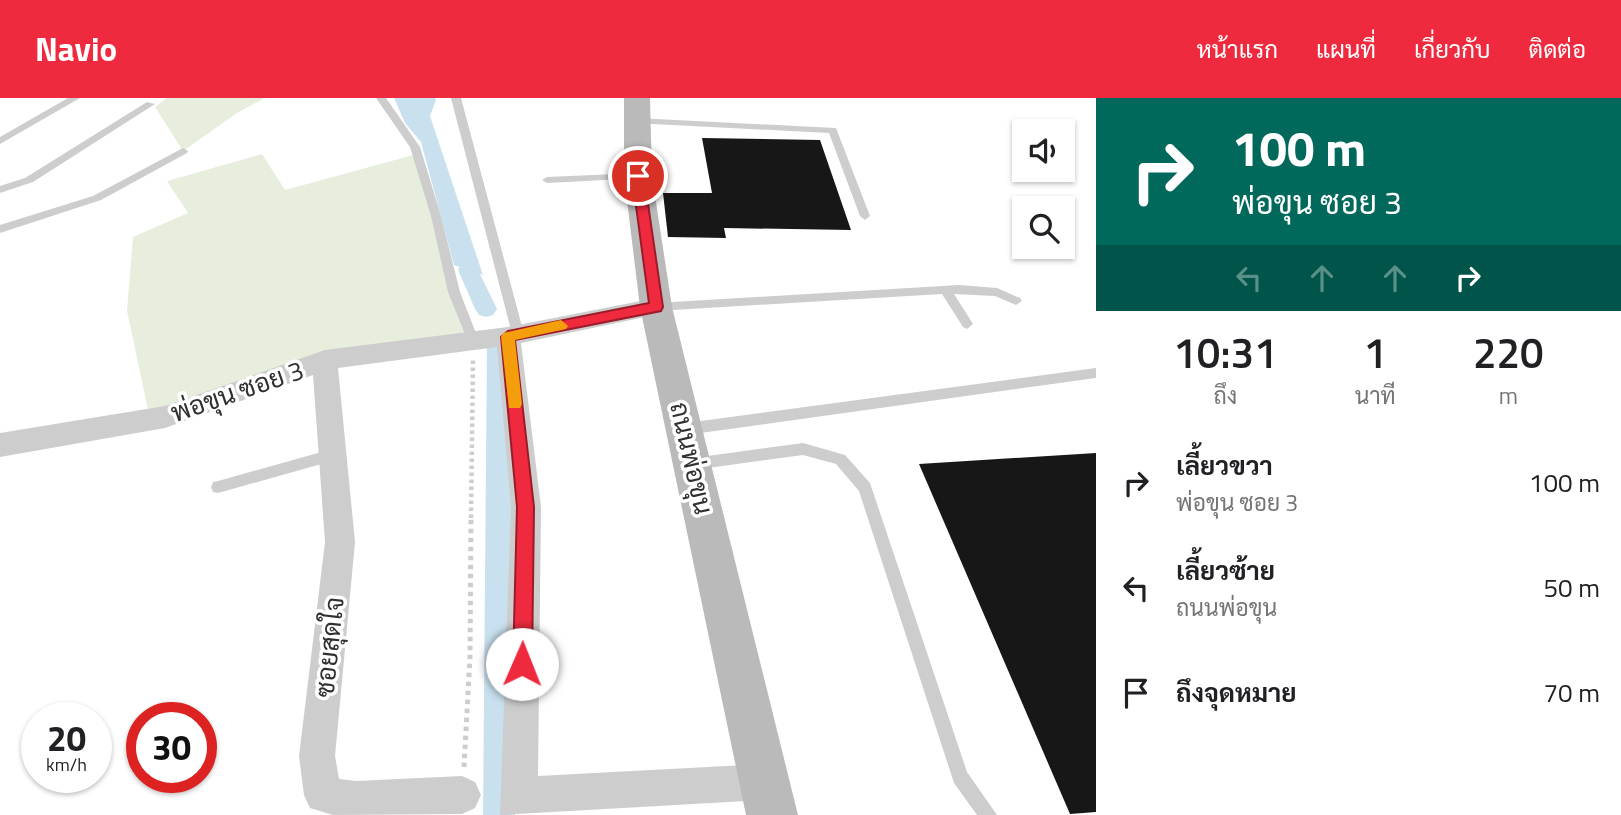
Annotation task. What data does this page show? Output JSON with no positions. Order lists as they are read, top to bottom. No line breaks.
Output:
{"streets":{"main road":["ถนนพ่อขุน"],"street":["พ่อขุน ซอย 3","ซอยสุดใจ"]},"crossings":[["พ่อขุน ซอย 3","ซอยสุดใจ"]],"page":{"header":"Navio","nav":["หน้าแรก","แผนที่","เกี่ยวกับ","ติดต่อ"],"turn":["100 m","พ่อขุน ซอย 3"],"eta":["10:31","ถึง","1","นาที","220","m"],"list":[{"name":"เลี้ยวขวา","note":"พ่อขุน ซอย 3","value":"100 m"},{"name":"เลี้ยวซ้าย","note":"ถนนพ่อขุน","value":"50 m"},{"name":"ถึงจุดหมาย","value":"70 m"}],"speed":"20 km/h","limit":"30"}}
